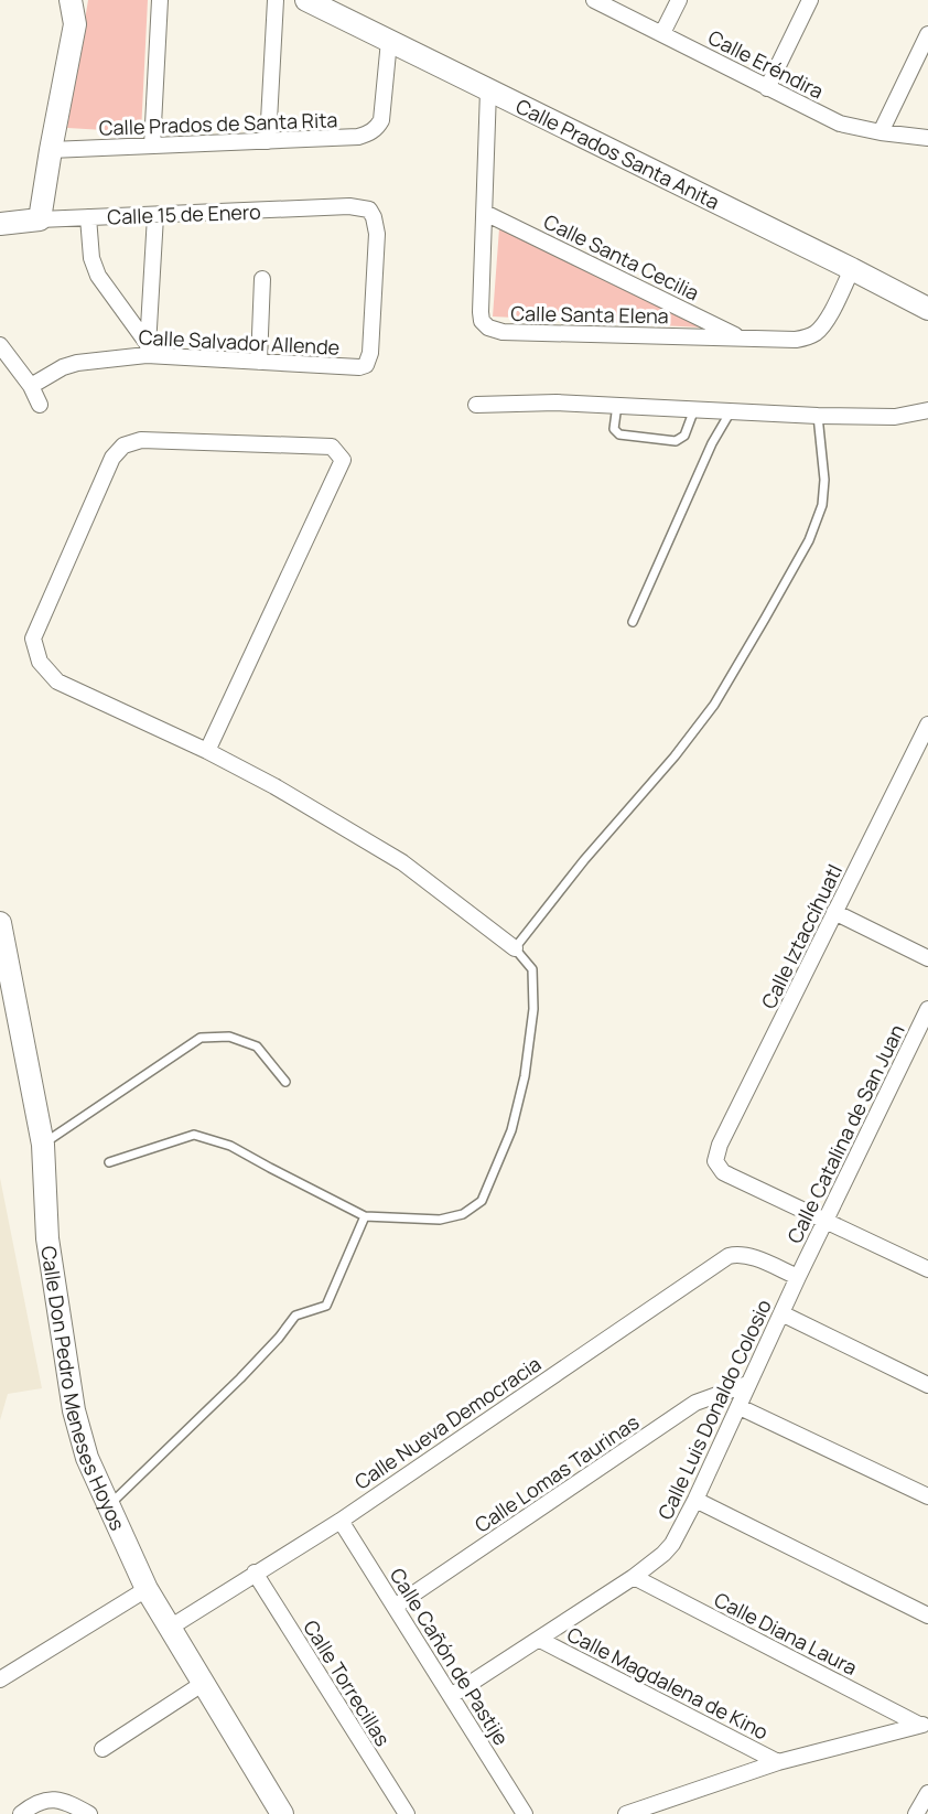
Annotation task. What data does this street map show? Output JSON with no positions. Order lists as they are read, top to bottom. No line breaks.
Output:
{"streets":{"street":["Calle Eréndira","Calle Prados de Santa Rita","Calle Prados Santa Anita","Calle 15 de Enero","Calle Santa Cecilia","Calle Santa Elena","Calle Salvador Allende","Calle Iztaccíhuatl","Calle Catalina de San Juan","Calle Don Pedro Meneses Hoyos","Calle Luis Donaldo Colosio","Calle Nueva Democracia","Calle Lomas Taurinas","Calle Diana Laura","Calle Cañón de Pastije","Calle Torrecillas","Calle Magdalena de Kino"]},"crossings":[["Calle Prados de Santa Rita","Calle Prados Santa Anita"],["Calle Prados Santa Anita","Calle Santa Elena"],["Calle 15 de Enero","Calle Salvador Allende"],["Calle Santa Cecilia","Calle Santa Elena"],["Calle Iztaccíhuatl","Calle Catalina de San Juan"],["Calle Catalina de San Juan","Calle Luis Donaldo Colosio"],["Calle Catalina de San Juan","Calle Nueva Democracia"],["Calle Don Pedro Meneses Hoyos","Calle Nueva Democracia"],["Calle Luis Donaldo Colosio","Calle Nueva Democracia"],["Calle Luis Donaldo Colosio","Calle Lomas Taurinas"],["Calle Luis Donaldo Colosio","Calle Diana Laura"],["Calle Luis Donaldo Colosio","Calle Cañón de Pastije"],["Calle Luis Donaldo Colosio","Calle Magdalena de Kino"],["Calle Nueva Democracia","Calle Cañón de Pastije"],["Calle Nueva Democracia","Calle Torrecillas"],["Calle Lomas Taurinas","Calle Cañón de Pastije"]]}
